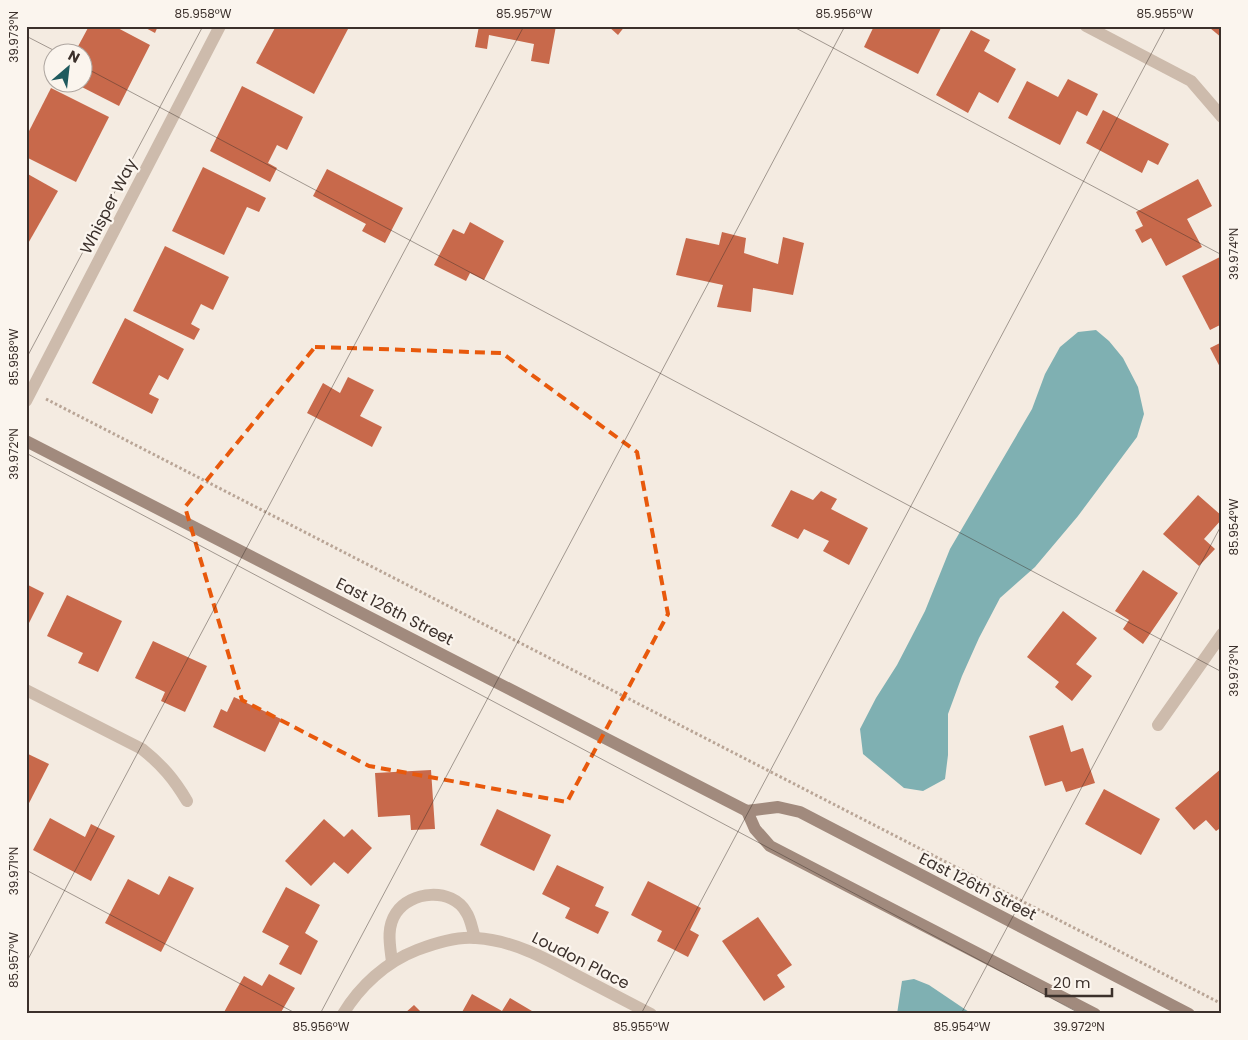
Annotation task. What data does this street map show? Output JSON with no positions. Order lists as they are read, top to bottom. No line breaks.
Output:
{"streets":{"main road":["East 126th Street"],"street":["Whisper Way","Loudon Place"]},"scale_bar":"20 m","north":"top right","coordinates":["85.958°W","85.957°W","85.956°W","85.955°W","39.973°N","39.974°N","39.972°N","85.954°W","39.971°N"]}
